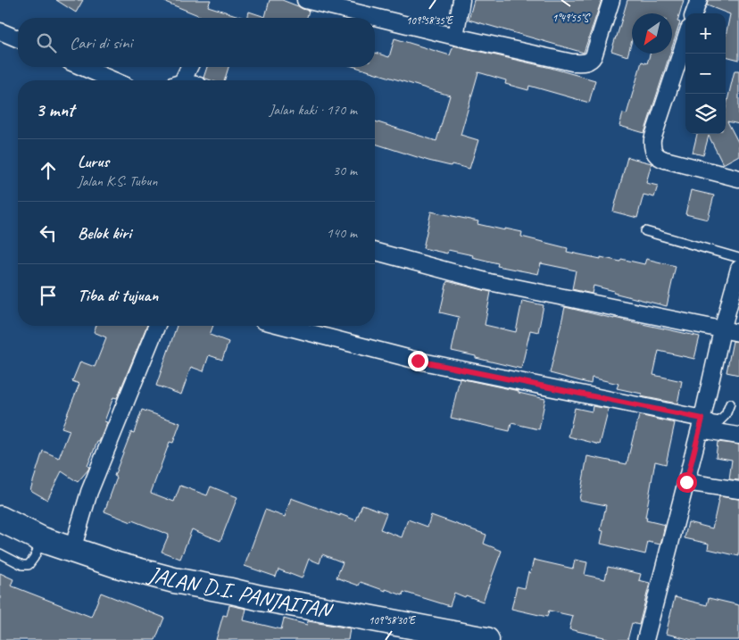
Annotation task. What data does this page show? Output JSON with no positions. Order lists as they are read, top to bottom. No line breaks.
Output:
{"streets":{"highway":["JALAN D.I. PANJAITAN"]},"north":"bottom left","page":{"map_buttons":["+","−"],"search":"Cari di sini","heading":["3 mnt","Jalan kaki · 170 m"],"list":[["Lurus","Jalan K.S. Tubun","30 m"],["Belok kiri","140 m"],"Tiba di tujuan"]},"coordinates":["1°49'55\"S","109°58'35\"E","109°58'30\"E"]}
